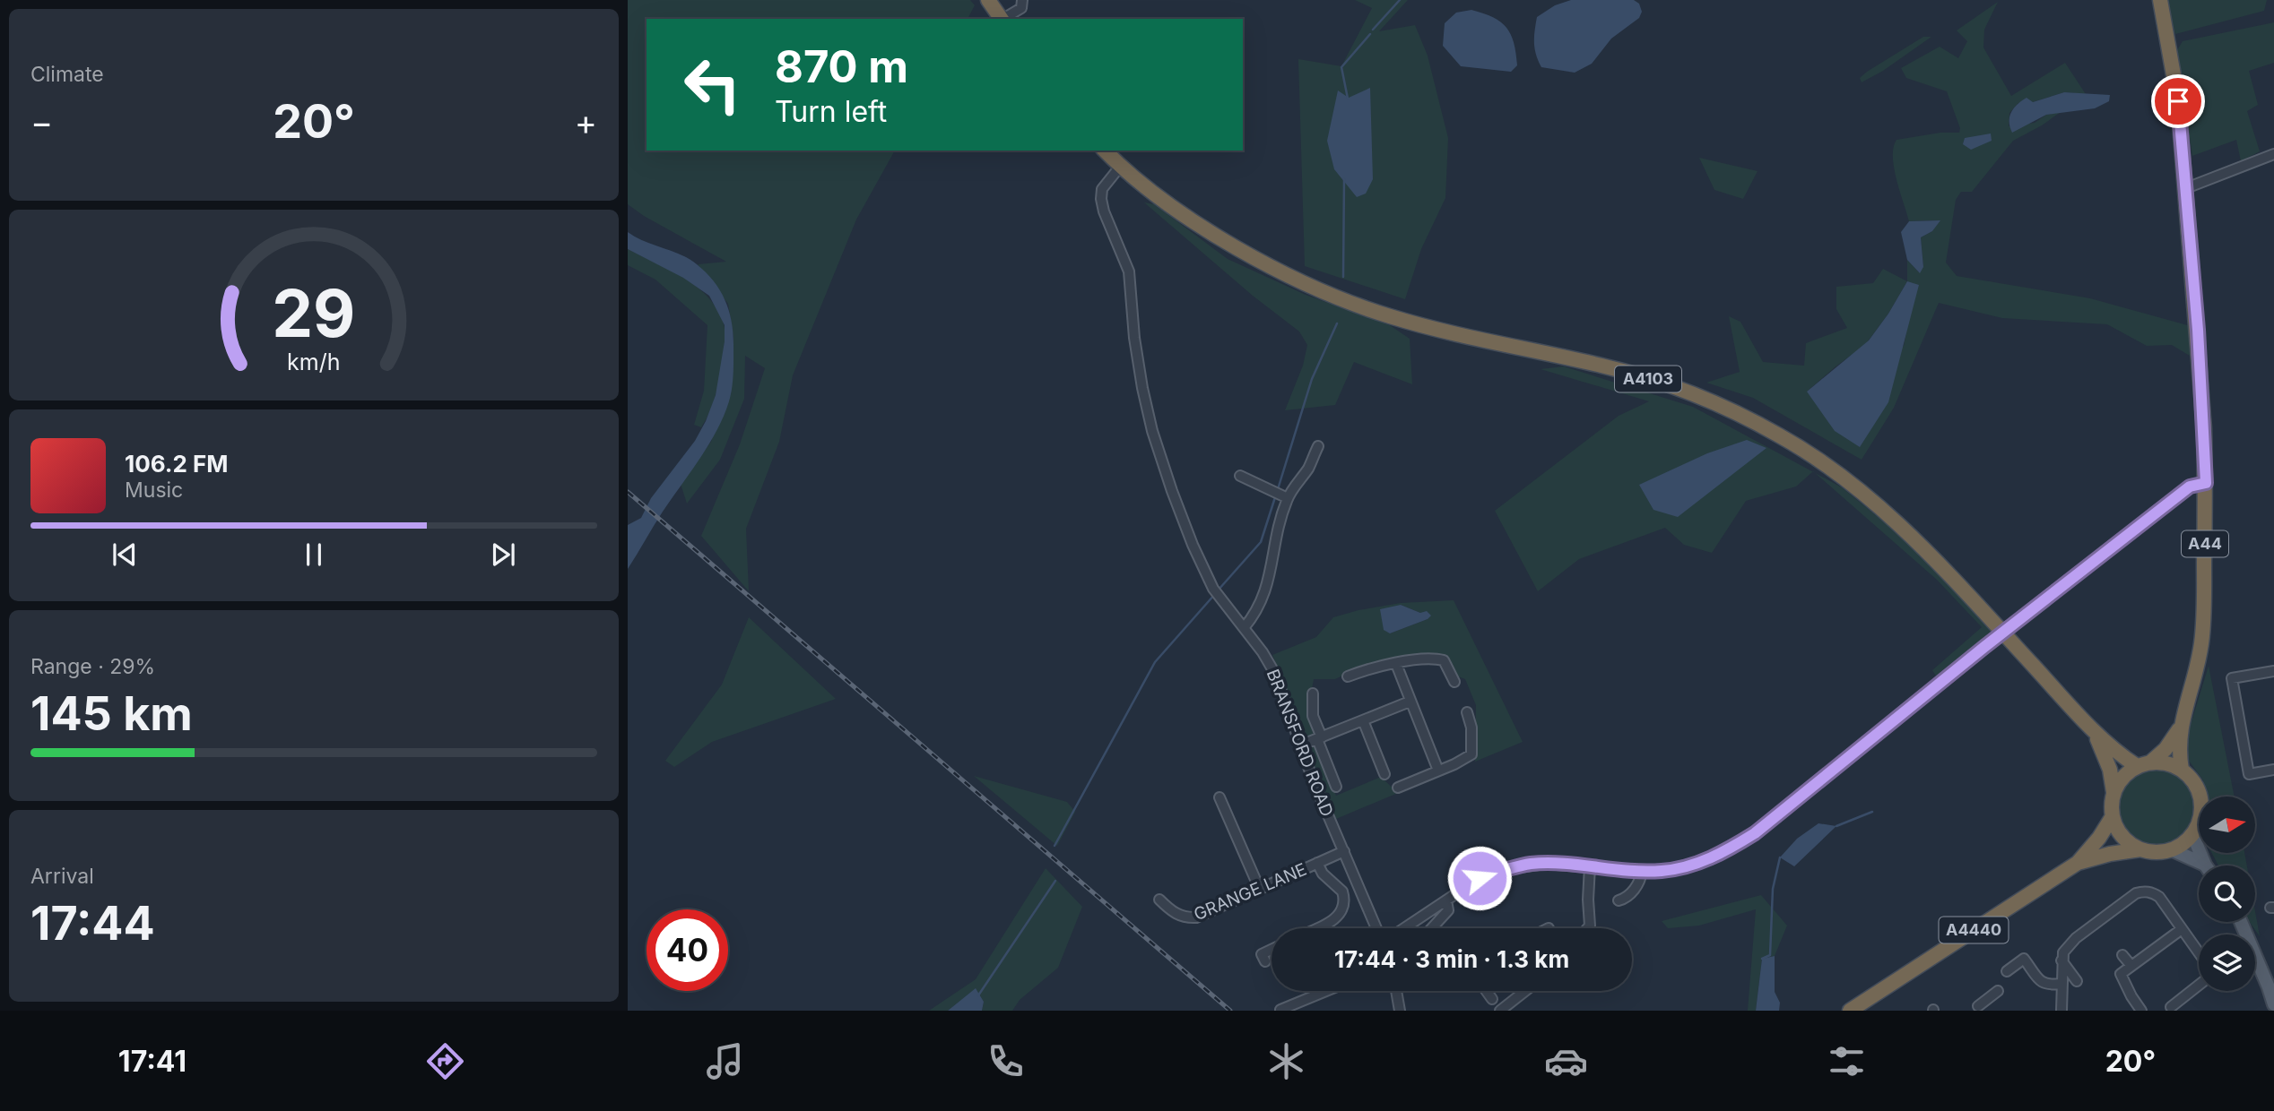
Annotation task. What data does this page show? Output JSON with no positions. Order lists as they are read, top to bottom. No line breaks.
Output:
{"streets":{"highway":["A4103","A44","A4440"],"street":["BRANSFORD ROAD","GRANGE LANE"]},"crossings":[["A4103","A44"],["A4103","BRANSFORD ROAD"],["A4103","A4440"],["A44","A4440"],["BRANSFORD ROAD","GRANGE LANE"]],"north":"right","page":{"tile":["Climate",["Range · 29%","145 km"],["Arrival","17:44"]],"turn":["870 m","Turn left"],"heat":["−","20°","+"],"song":["106.2 FM","Music"],"limit":"40","trip":"17:44 · 3 min · 1.3 km","tabs":["17:41","20°"],"gauge":["29","km/h"]}}
